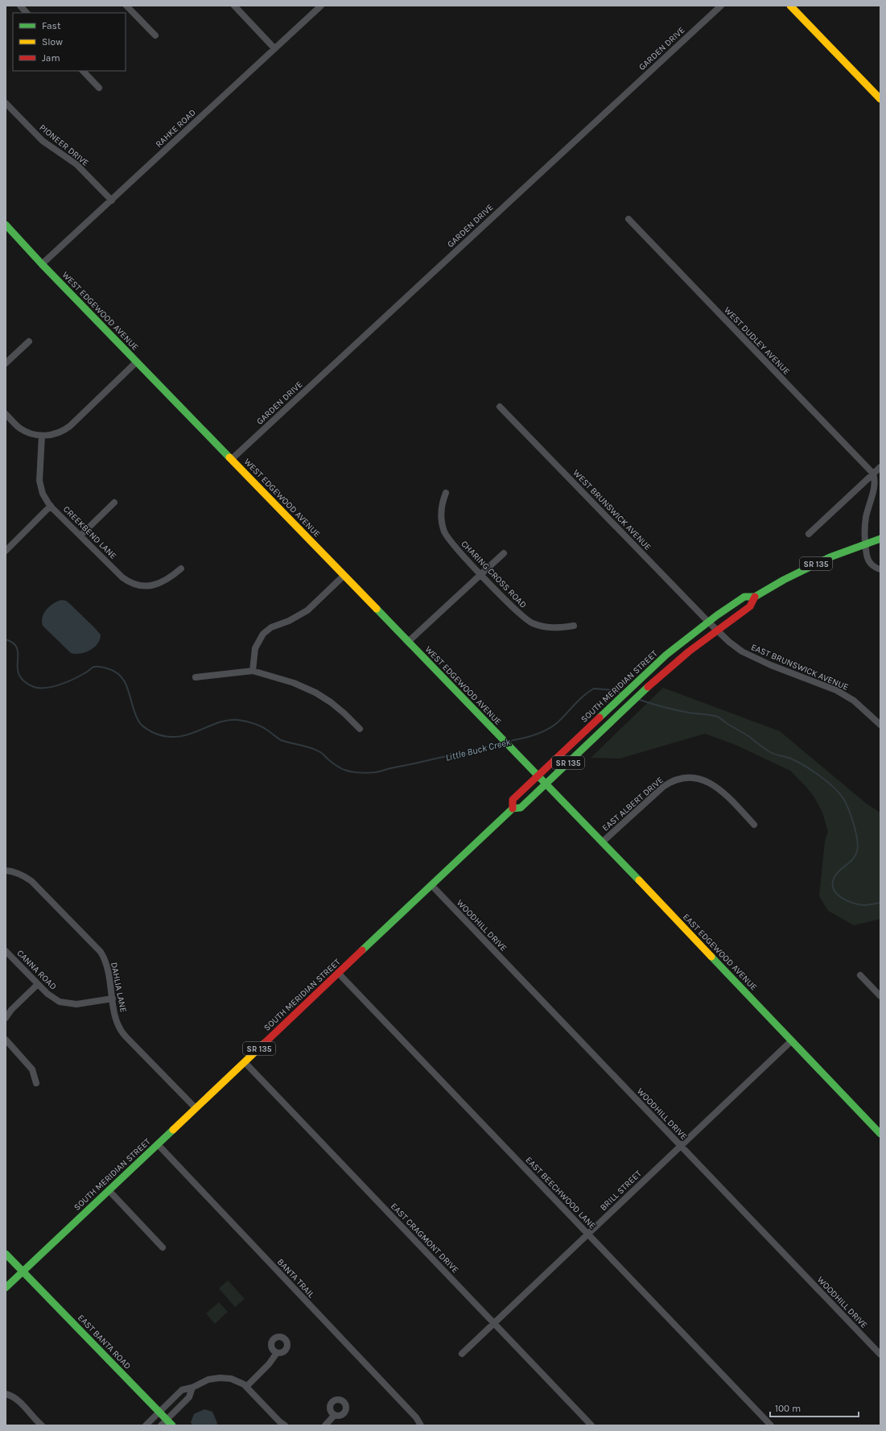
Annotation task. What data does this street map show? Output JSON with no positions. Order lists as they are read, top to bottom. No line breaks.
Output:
{"streets":{"main road":["WEST EDGEWOOD AVENUE","SR 135","SOUTH MERIDIAN STREET","EAST EDGEWOOD AVENUE","EAST BANTA ROAD"],"street":["GARDEN DRIVE","RAHKE ROAD","PIONEER DRIVE","WEST DUDLEY AVENUE","WEST BRUNSWICK AVENUE","CREEKBEND LANE","CHARING CROSS ROAD","EAST BRUNSWICK AVENUE","EAST ALBERT DRIVE","WOODHILL DRIVE","CANNA ROAD","DAHLIA LANE","BRILL STREET","EAST BEECHWOOD LANE","EAST CRAGMONT DRIVE","BANTA TRAIL"]},"crossings":[["GARDEN DRIVE","WEST EDGEWOOD AVENUE"],["RAHKE ROAD","PIONEER DRIVE"],["RAHKE ROAD","WEST EDGEWOOD AVENUE"],["WEST EDGEWOOD AVENUE","SOUTH MERIDIAN STREET"],["WEST EDGEWOOD AVENUE","EAST EDGEWOOD AVENUE"],["WEST BRUNSWICK AVENUE","EAST BRUNSWICK AVENUE"],["WEST BRUNSWICK AVENUE","SOUTH MERIDIAN STREET"],["EAST BRUNSWICK AVENUE","SOUTH MERIDIAN STREET"],["SOUTH MERIDIAN STREET","WOODHILL DRIVE"],["SOUTH MERIDIAN STREET","EAST EDGEWOOD AVENUE"],["SOUTH MERIDIAN STREET","DAHLIA LANE"],["SOUTH MERIDIAN STREET","EAST BEECHWOOD LANE"],["SOUTH MERIDIAN STREET","EAST CRAGMONT DRIVE"],["SOUTH MERIDIAN STREET","BANTA TRAIL"],["SOUTH MERIDIAN STREET","EAST BANTA ROAD"],["EAST ALBERT DRIVE","EAST EDGEWOOD AVENUE"],["WOODHILL DRIVE","BRILL STREET"],["EAST EDGEWOOD AVENUE","BRILL STREET"],["CANNA ROAD","DAHLIA LANE"],["BRILL STREET","EAST BEECHWOOD LANE"],["BRILL STREET","EAST CRAGMONT DRIVE"]],"water":["Little Buck Creek"],"legend":["Fast","Slow","Jam"],"scale_bar":"100 m"}
